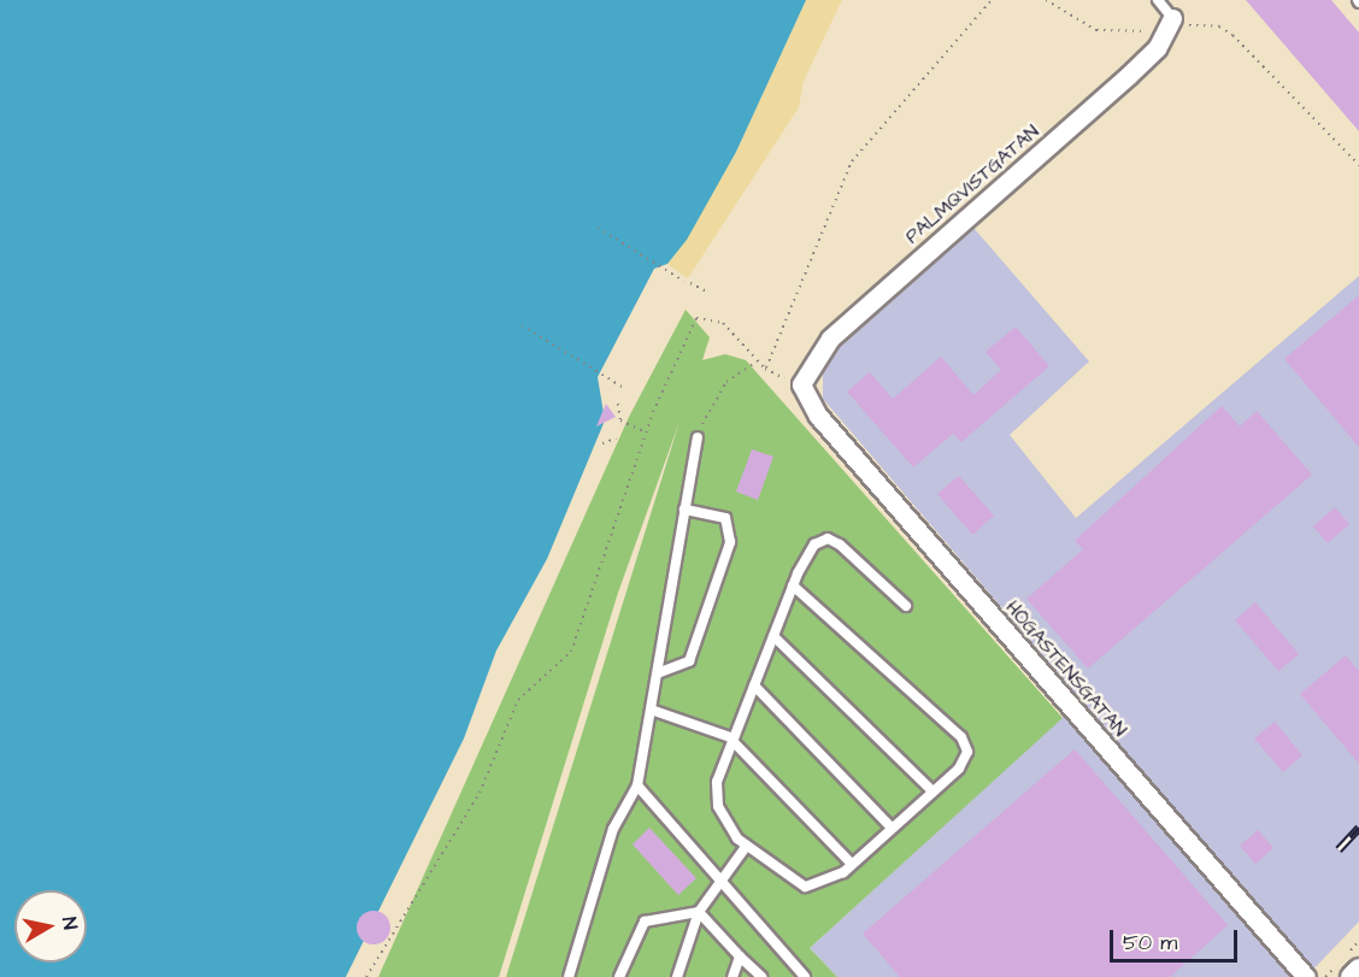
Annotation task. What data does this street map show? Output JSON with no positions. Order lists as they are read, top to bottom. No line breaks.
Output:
{"streets":{"street":["PALMQVISTGATAN","HÖGASTENSGATAN"]},"crossings":[["PALMQVISTGATAN","HÖGASTENSGATAN"]],"scale_bar":"50 m","north":"right"}
